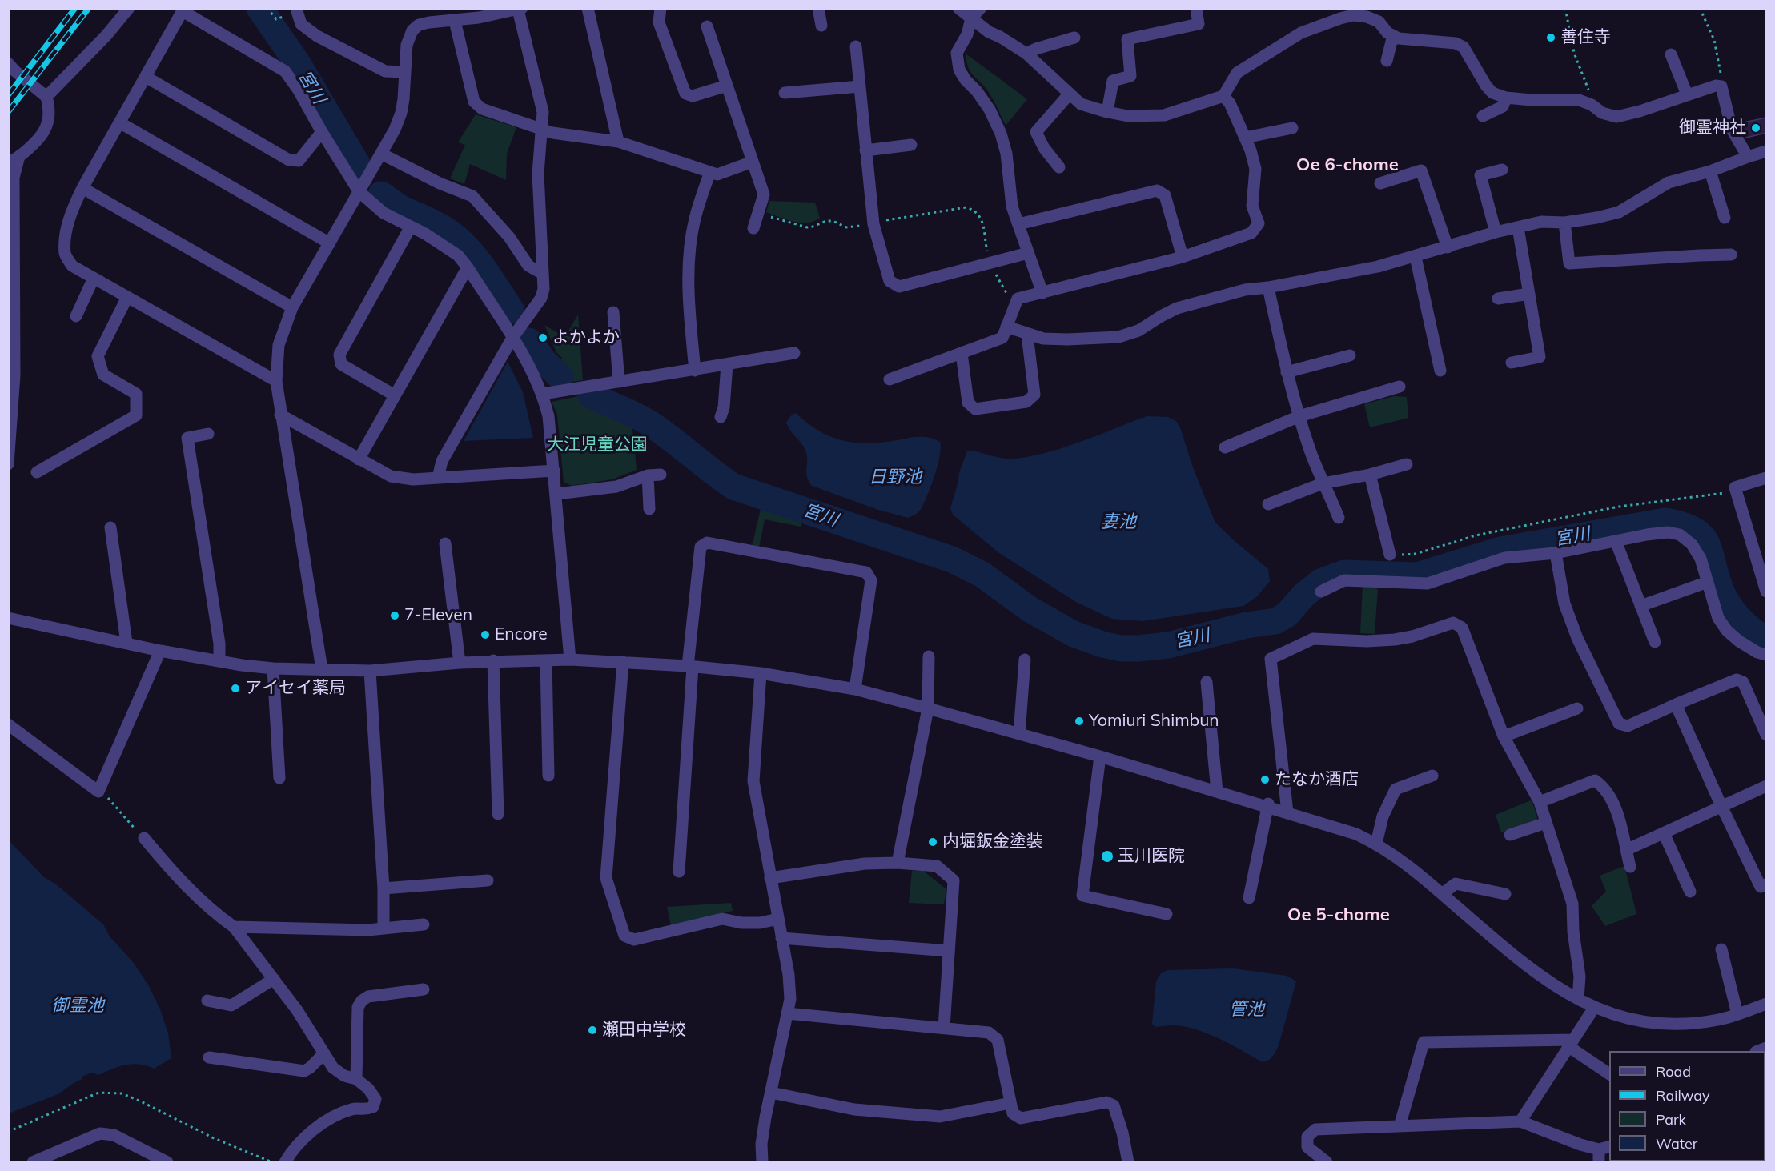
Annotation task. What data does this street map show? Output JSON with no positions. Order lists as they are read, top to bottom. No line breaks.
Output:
{"districts":["Oe 6-chome","Oe 5-chome"],"water":["宮川","日野池","妻池","御霊池","管池"],"parks":["大江児童公園"],"places":["善住寺","御霊神社","よかよか","7-Eleven","Encore","アイセイ薬局","Yomiuri Shimbun","たなか酒店","内堀鈑金塗装","玉川医院","瀬田中学校"],"legend":["Road","Railway","Park","Water"]}
